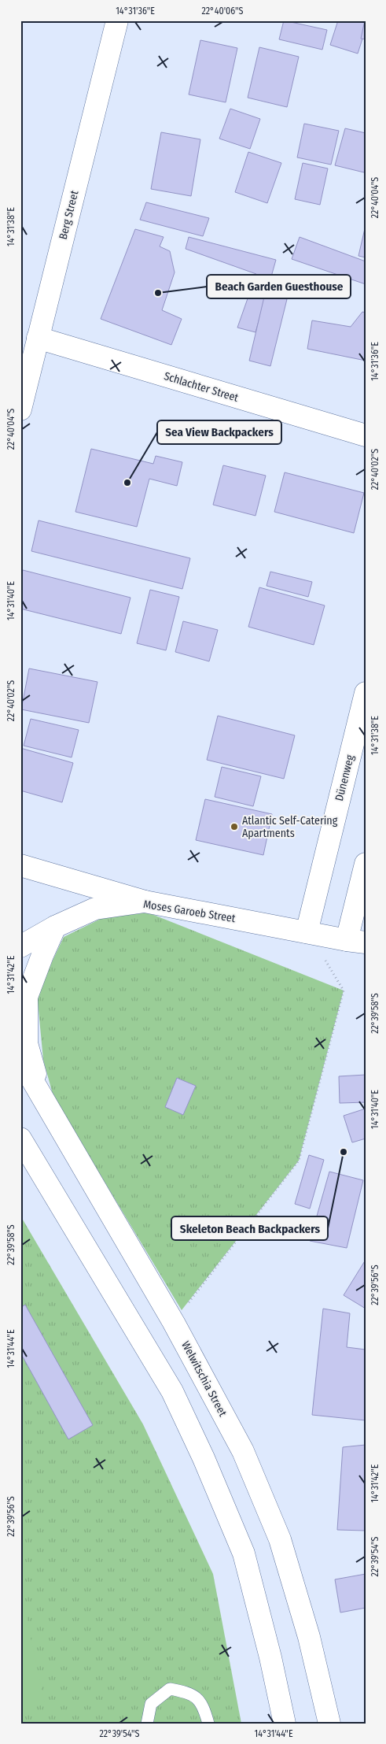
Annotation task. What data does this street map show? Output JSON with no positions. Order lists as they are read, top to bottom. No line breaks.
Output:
{"streets":{"street":["Berg Street","Schlachter Street","Dünenweg","Moses Garoeb Street","Welwitschia Street"]},"crossings":[["Berg Street","Schlachter Street"],["Dünenweg","Moses Garoeb Street"]],"places":["Beach Garden Guesthouse","Sea View Backpackers","Atlantic Self-Catering Apartments","Skeleton Beach Backpackers"],"coordinates":["14°31'36\"E","22°40'06\"S","22°40'04\"S","14°31'38\"E","22°40'02\"S","14°31'40\"E","14°31'42\"E","22°39'58\"S","22°39'56\"S","14°31'44\"E","22°39'54\"S"]}
